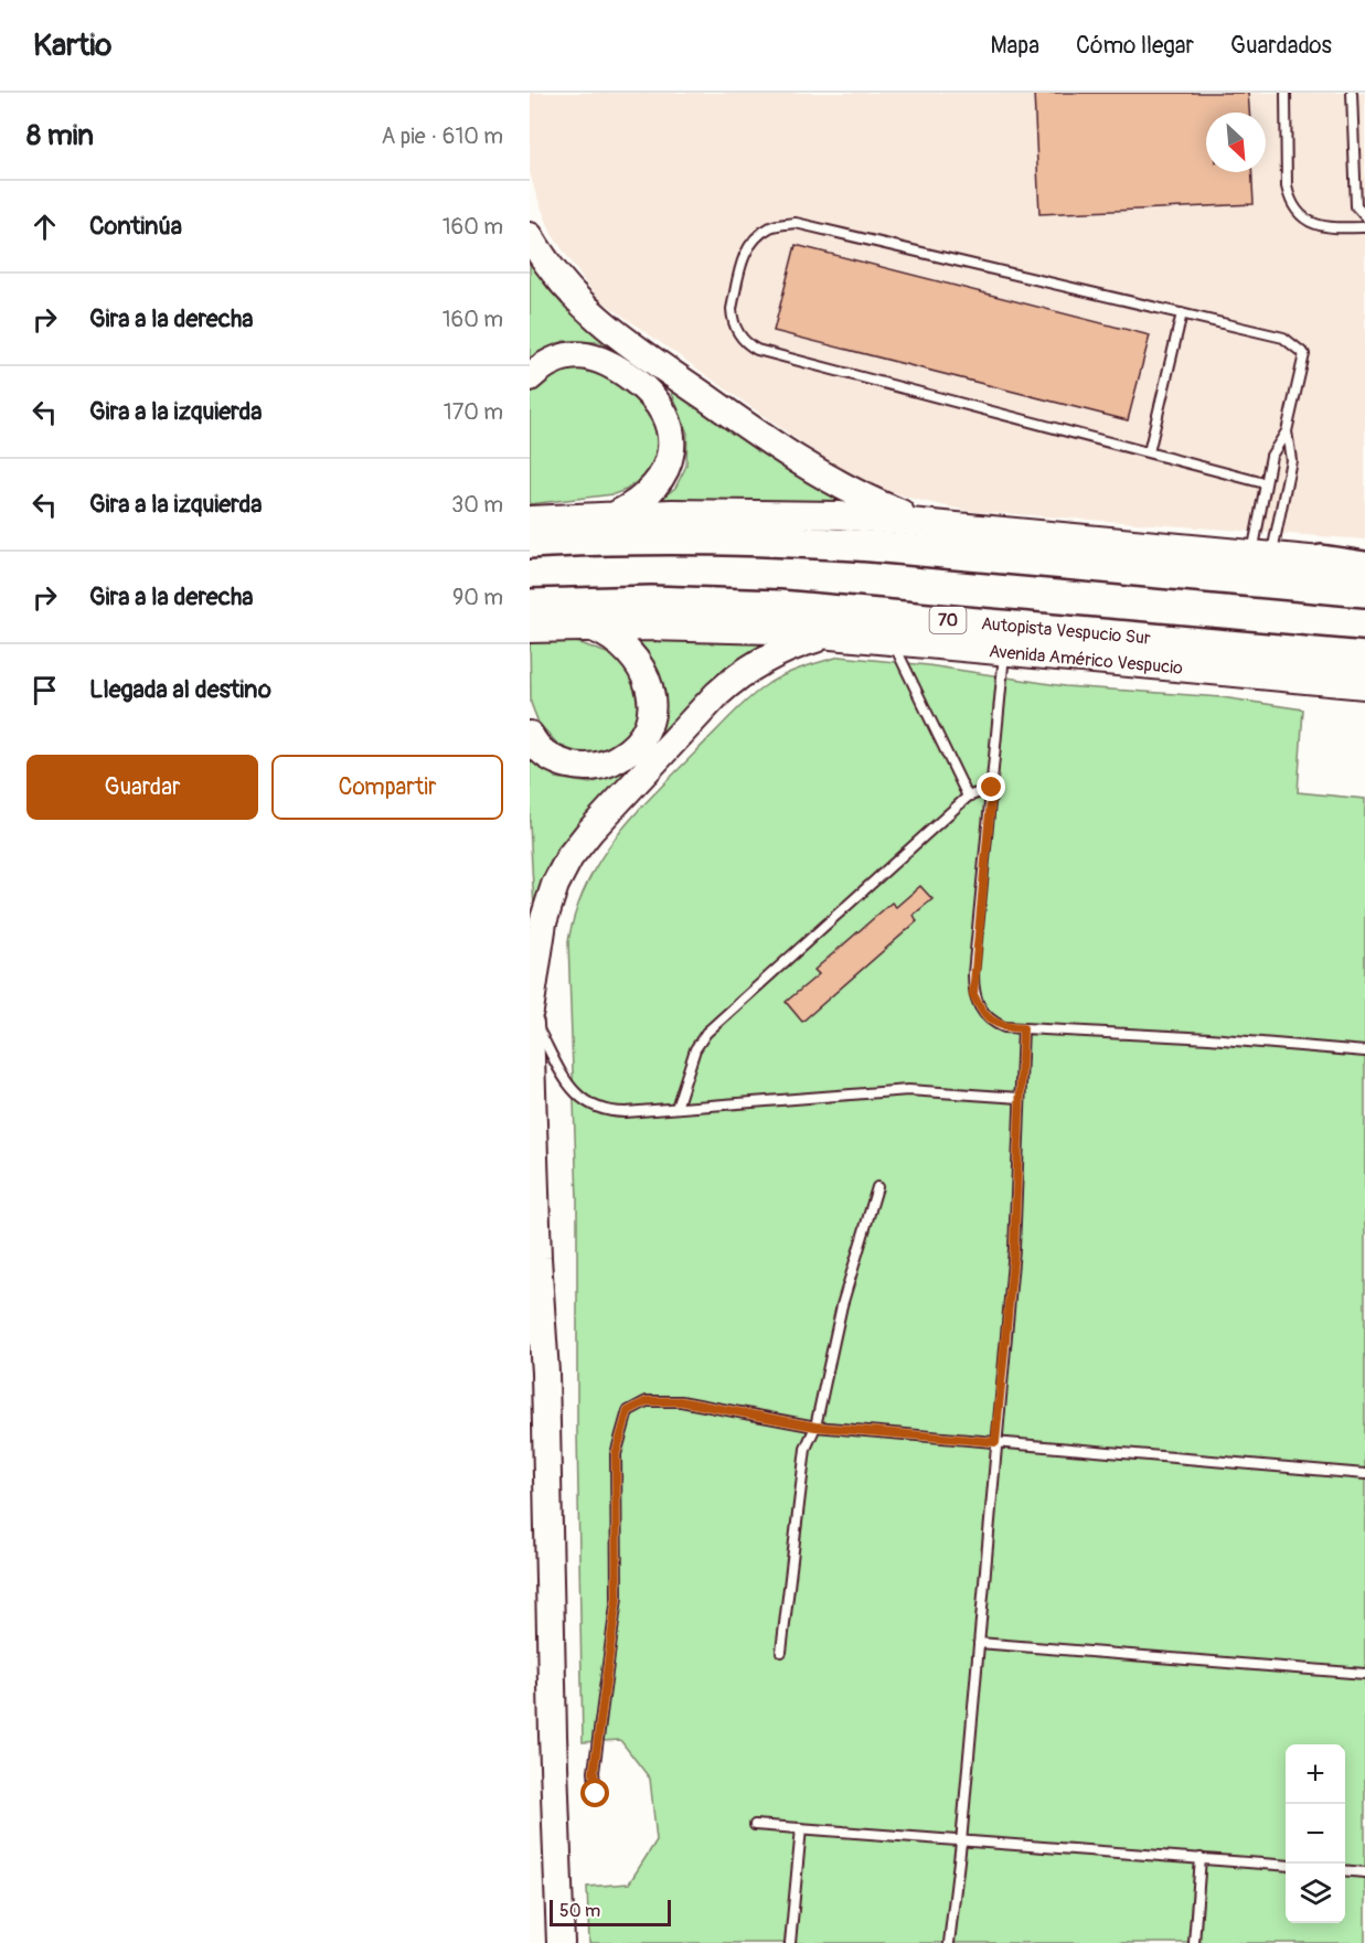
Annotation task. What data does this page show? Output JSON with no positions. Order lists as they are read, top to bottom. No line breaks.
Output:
{"streets":{"highway":["70","Autopista Vespucio Sur"],"main road":["Avenida Américo Vespucio"]},"scale_bar":"50 m","north":"bottom right","page":{"header":"Kartio","nav":["Mapa","Cómo llegar","Guardados"],"heading":["8 min","A pie · 610 m"],"list":[["Continúa","160 m"],["Gira a la derecha","160 m"],["Gira a la izquierda","170 m"],["Gira a la izquierda","30 m"],["Gira a la derecha","90 m"],"Llegada al destino"],"buttons":["Guardar","Compartir"],"map_buttons":["+","−"],"scale":"50 m"}}
